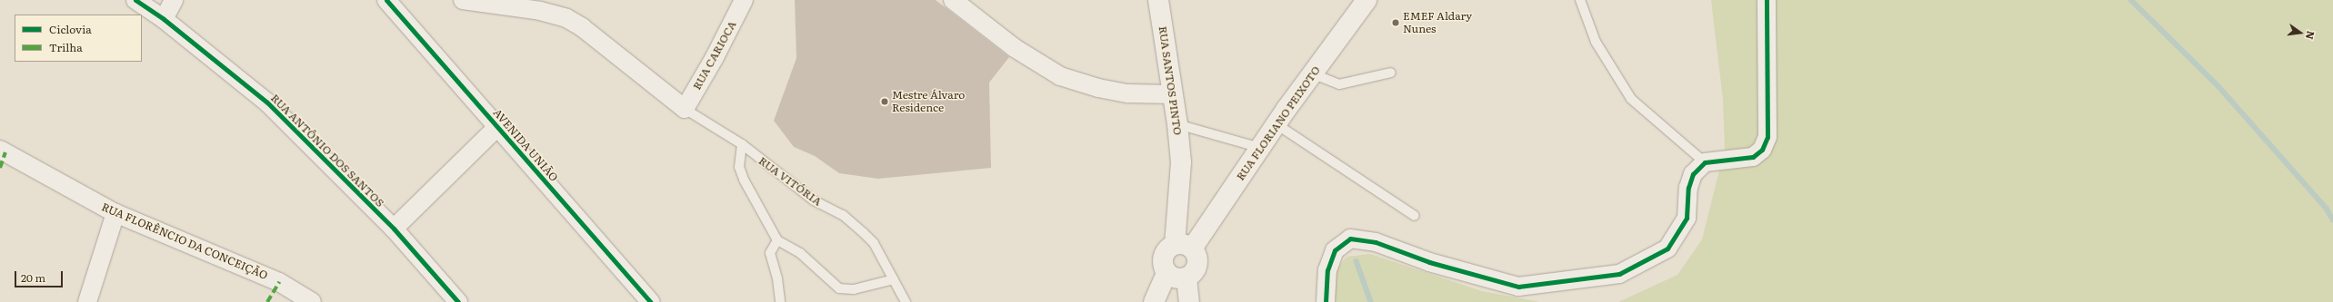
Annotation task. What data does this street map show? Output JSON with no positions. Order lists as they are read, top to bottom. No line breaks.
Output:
{"streets":{"street":["RUA CARIOCA","RUA SANTOS PINTO","RUA FLORIANO PEIXOTO","AVENIDA UNIÃO","RUA ANTÔNIO DOS SANTOS","RUA FLORÊNCIO DA CONCEIÇÃO"],"lane":["RUA VITÓRIA"]},"crossings":[["RUA CARIOCA","RUA VITÓRIA"],["RUA SANTOS PINTO","RUA FLORIANO PEIXOTO"]],"places":["EMEF Aldary Nunes","Mestre Álvaro Residence"],"legend":["Ciclovia","Trilha"],"scale_bar":"20 m","north":"right"}
